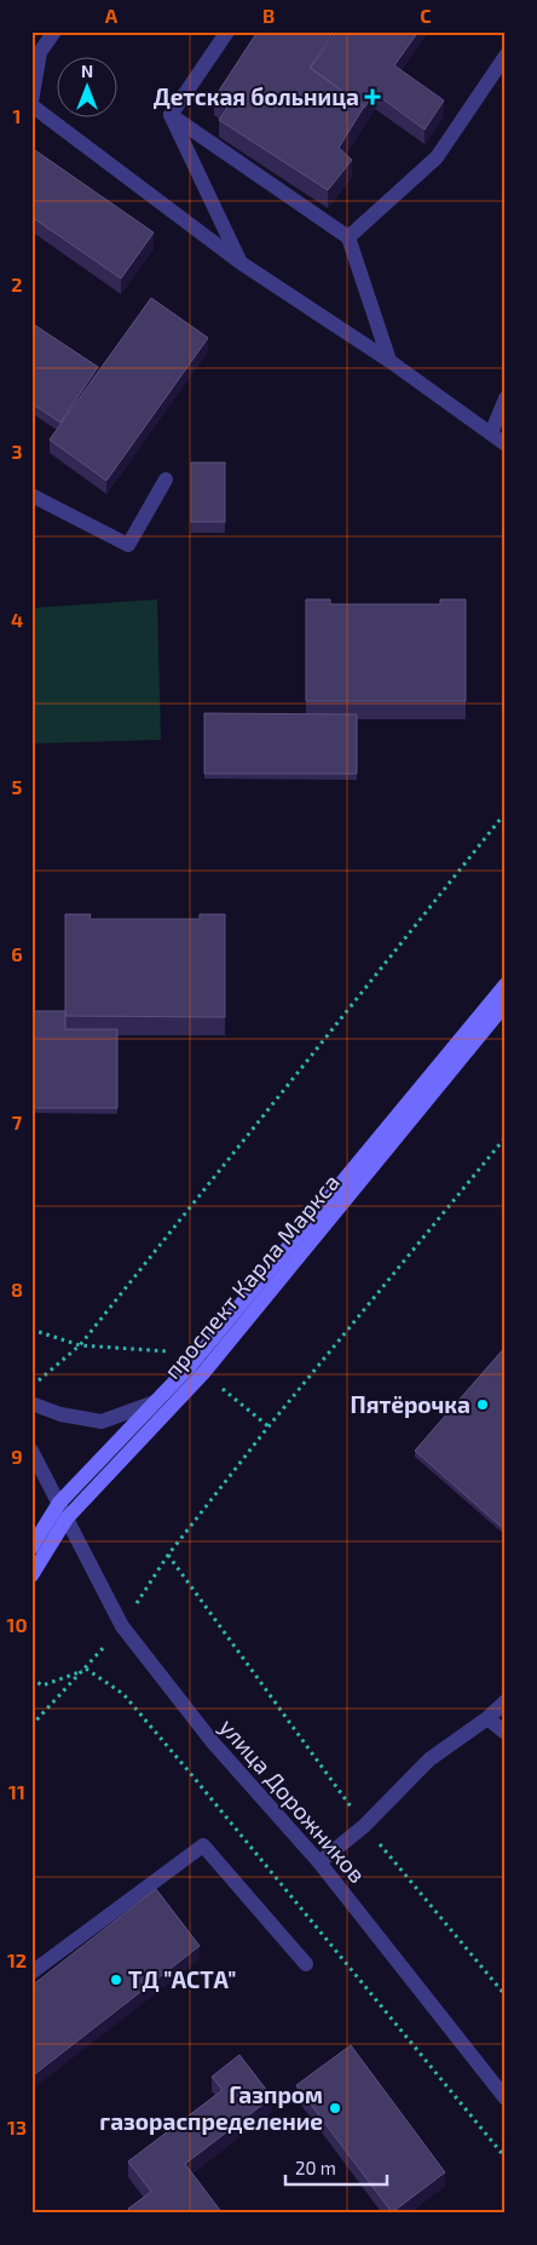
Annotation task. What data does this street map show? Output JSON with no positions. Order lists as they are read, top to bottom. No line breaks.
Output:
{"streets":{"main road":["проспект Карла Маркса"],"street":["улица Дорожников"]},"crossings":[["проспект Карла Маркса","улица Дорожников"]],"places":{"health":["Детская больница"],"other":["Пятёрочка","ТД \"АСТА\"","Газпром газораспределение"]},"scale_bar":"20 m","north":"top","grid":{"columns":["A","B","C"],"rows":["1","2","3","4","5","6","7","8","9","10","11","12","13"]}}
